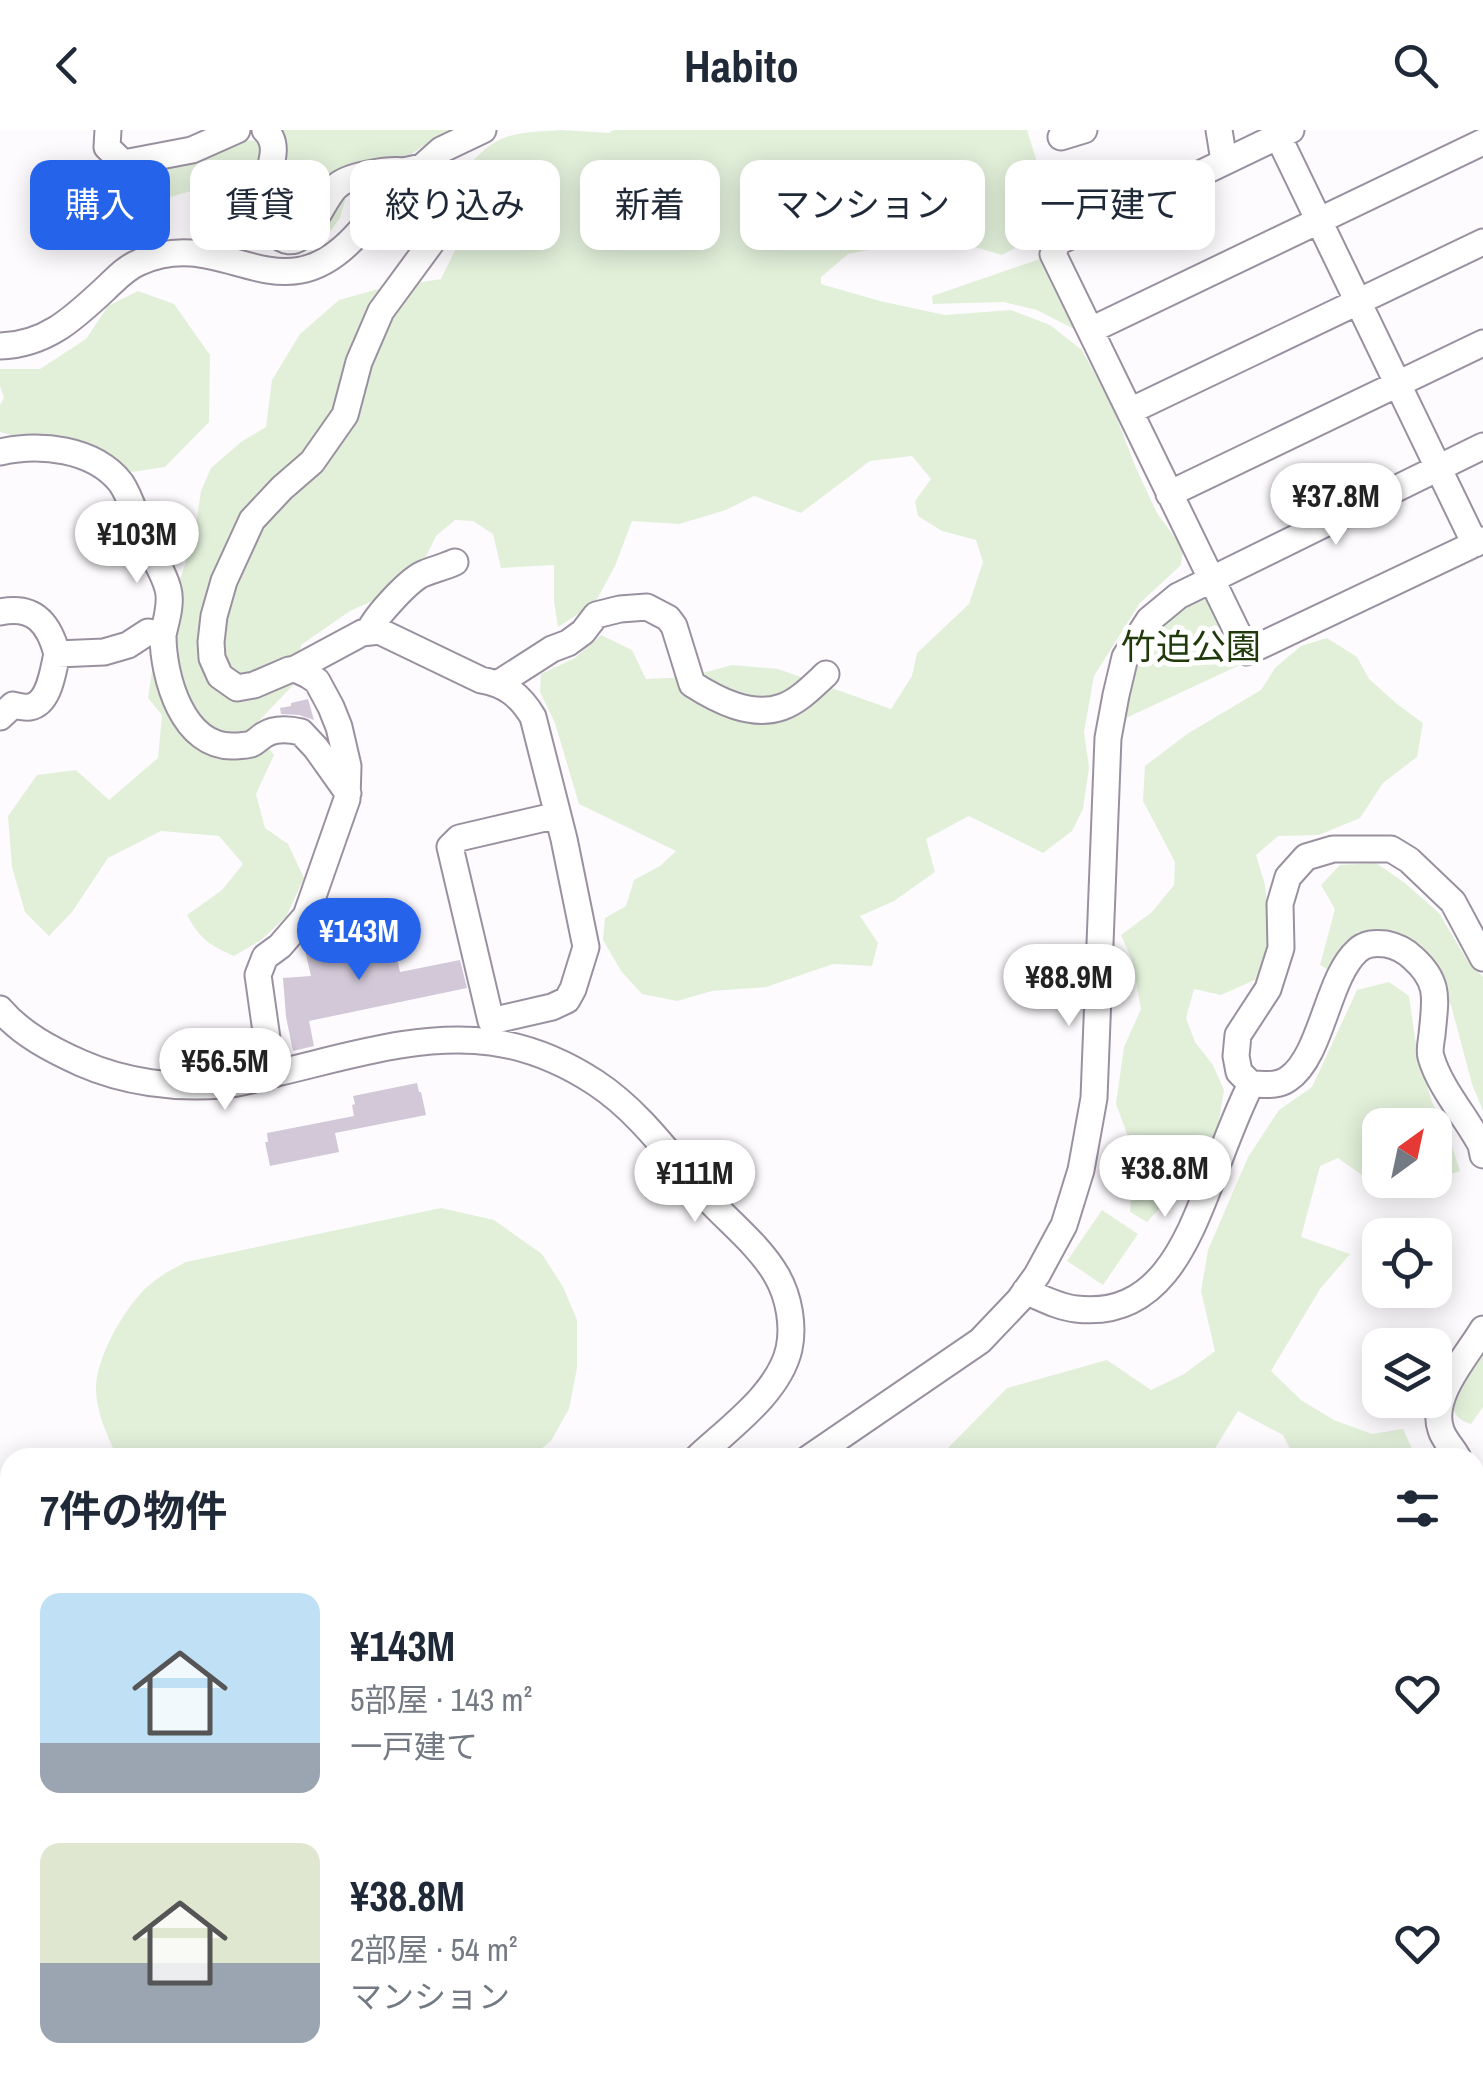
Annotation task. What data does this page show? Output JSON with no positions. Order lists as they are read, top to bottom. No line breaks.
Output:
{"parks":["竹迫公園"],"north":"top right","page":{"header":"Habito","chip":["購入","賃貸","絞り込み","新着","マンション","一戸建て"],"price":["¥37.8M","¥103M","¥143M","¥88.9M","¥56.5M","¥38.8M","¥111M"],"heading":"7件の物件","list":[{"name":"¥143M","note":"5部屋 · 143 m² · 一戸建て"},{"name":"¥38.8M","note":"2部屋 · 54 m² · マンション"}]}}
